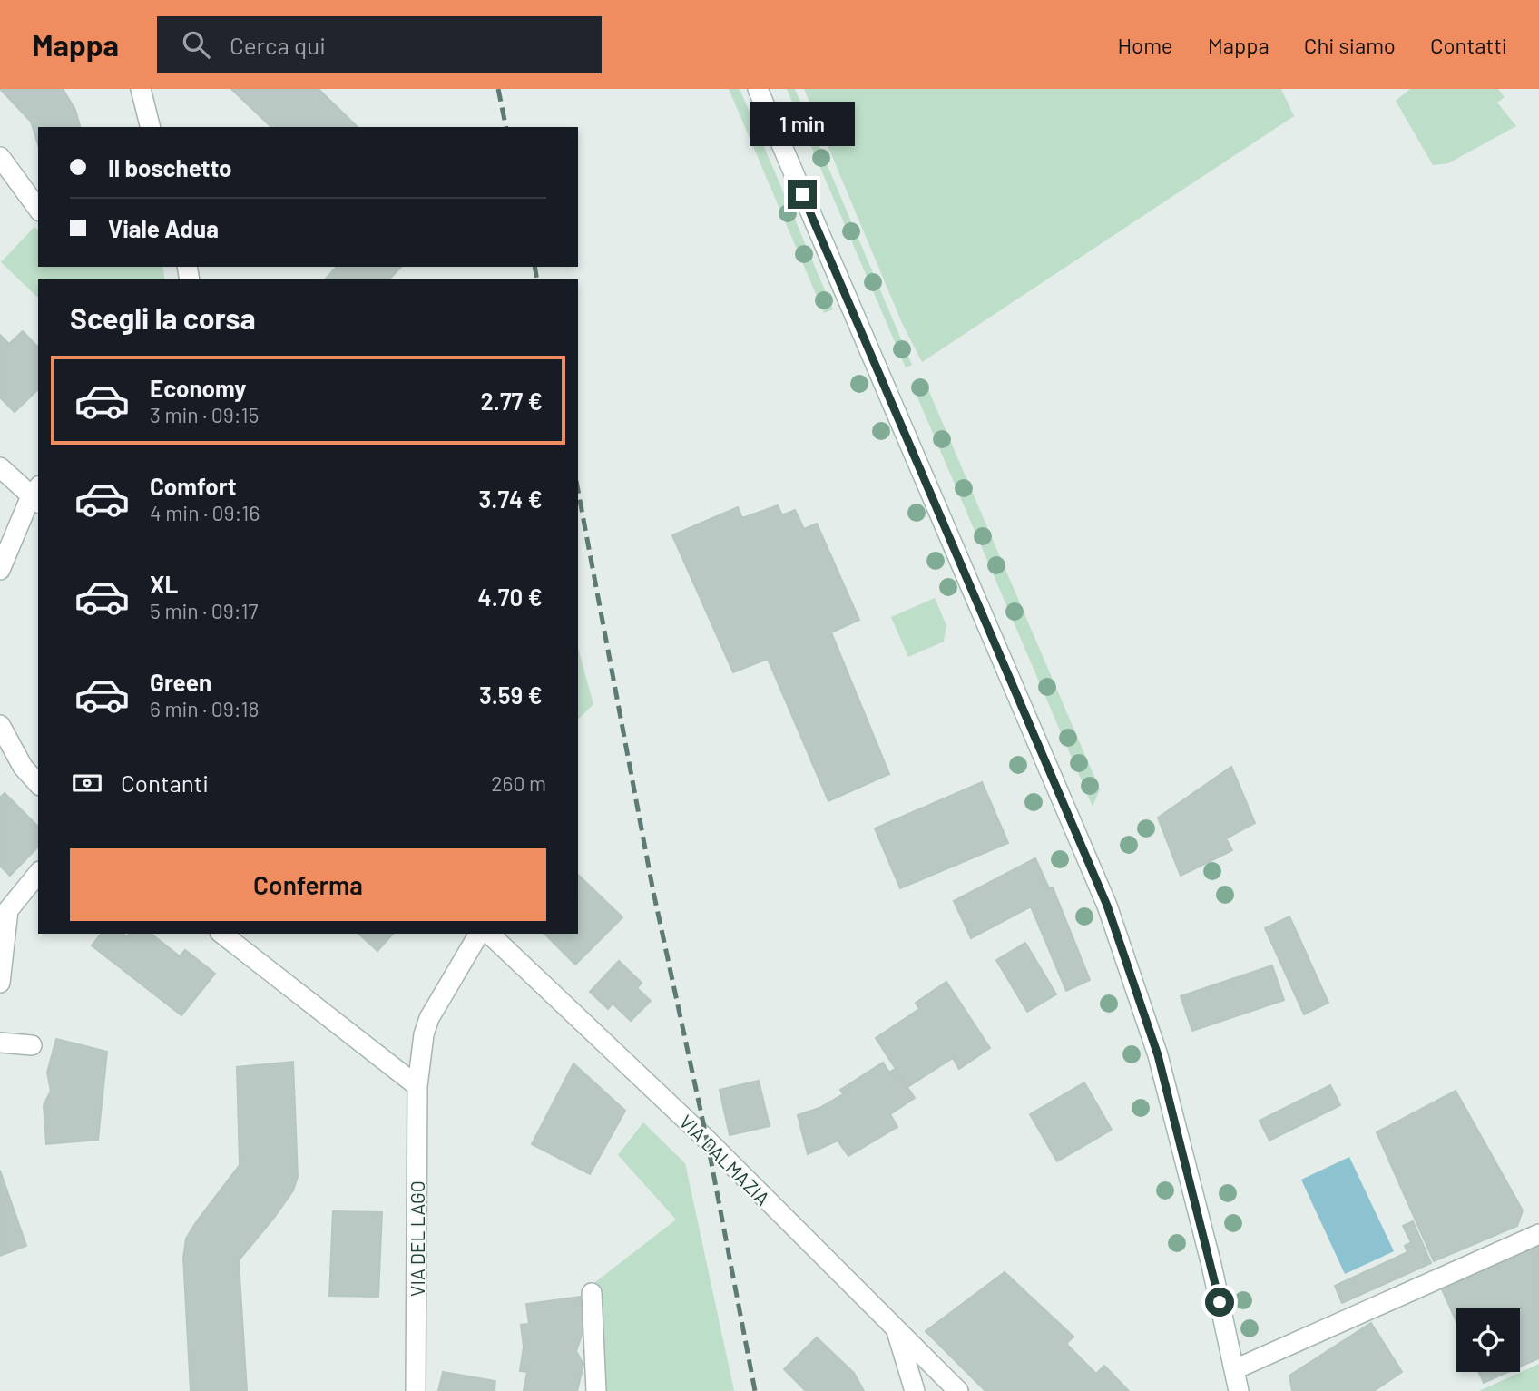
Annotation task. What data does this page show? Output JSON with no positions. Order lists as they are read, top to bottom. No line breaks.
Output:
{"streets":{"street":["VIA DALMAZIA","VIA DEL LAGO"]},"page":{"header":"Mappa","search":"Cerca qui","nav":["Home","Mappa","Chi siamo","Contatti"],"bubble":"1 min","banner":["Il boschetto","Viale Adua"],"heading":"Scegli la corsa","list":[{"name":"Economy","note":"3 min · 09:15","value":"2.77 €"},{"name":"Comfort","note":"4 min · 09:16","value":"3.74 €"},{"name":"XL","note":"5 min · 09:17","value":"4.70 €"},{"name":"Green","note":"6 min · 09:18","value":"3.59 €"}],"pay":["Contanti","260 m"],"buttons":"Conferma"}}
